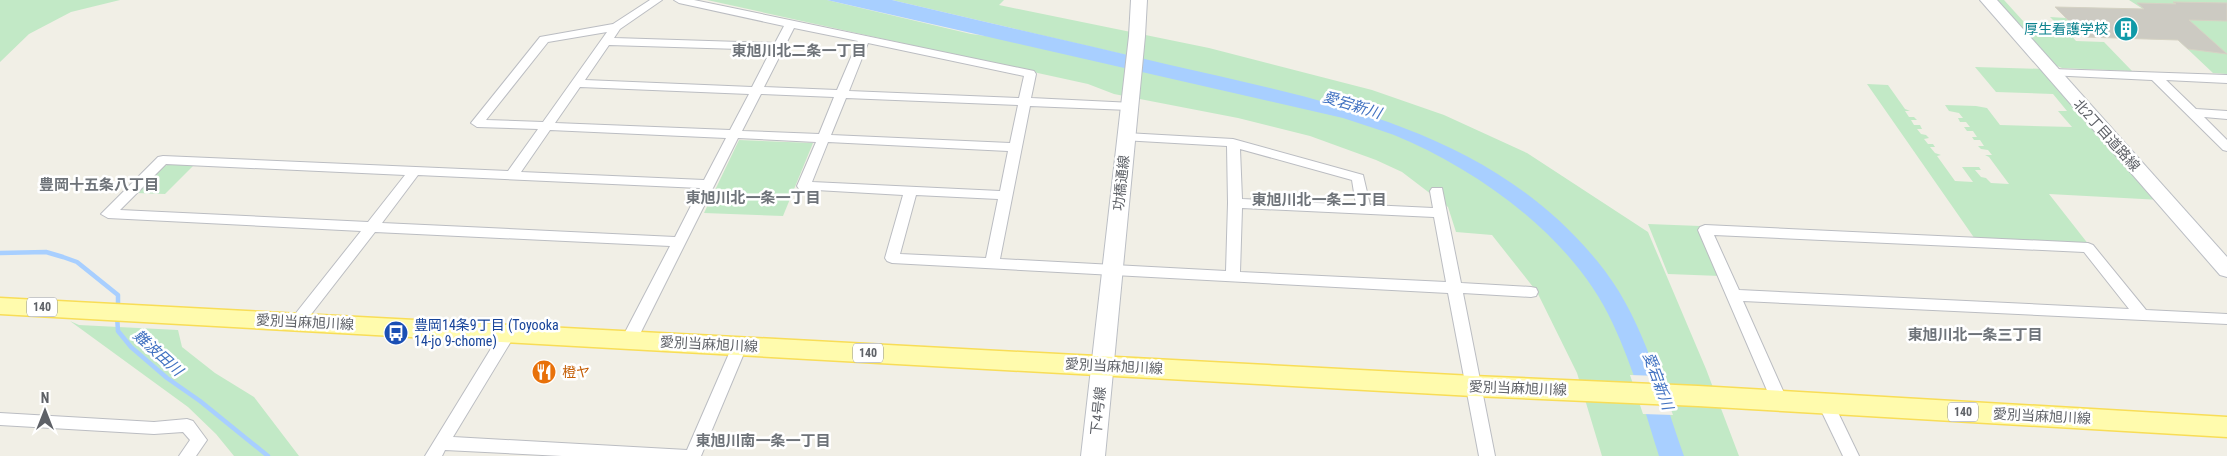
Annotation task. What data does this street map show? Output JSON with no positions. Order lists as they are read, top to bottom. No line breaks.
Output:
{"streets":{"main road":["140","愛別当麻旭川線"],"street":["北2丁目道路線","功橋通線","下4号線"]},"crossings":[["功橋通線","愛別当麻旭川線"],["功橋通線","下4号線"],["愛別当麻旭川線","下4号線"]],"districts":["東旭川北二条一丁目","豊岡十五条八丁目","東旭川北一条一丁目","東旭川北一条二丁目","東旭川北一条三丁目","東旭川南一条一丁目"],"water":["愛宕新川","難波田川"],"places":{"building":["厚生看護学校"],"bus stop":["豊岡14条9丁目 (Toyooka 14-jo 9-chome)"],"restaurant":["橙ヤ"]},"north":"top"}
